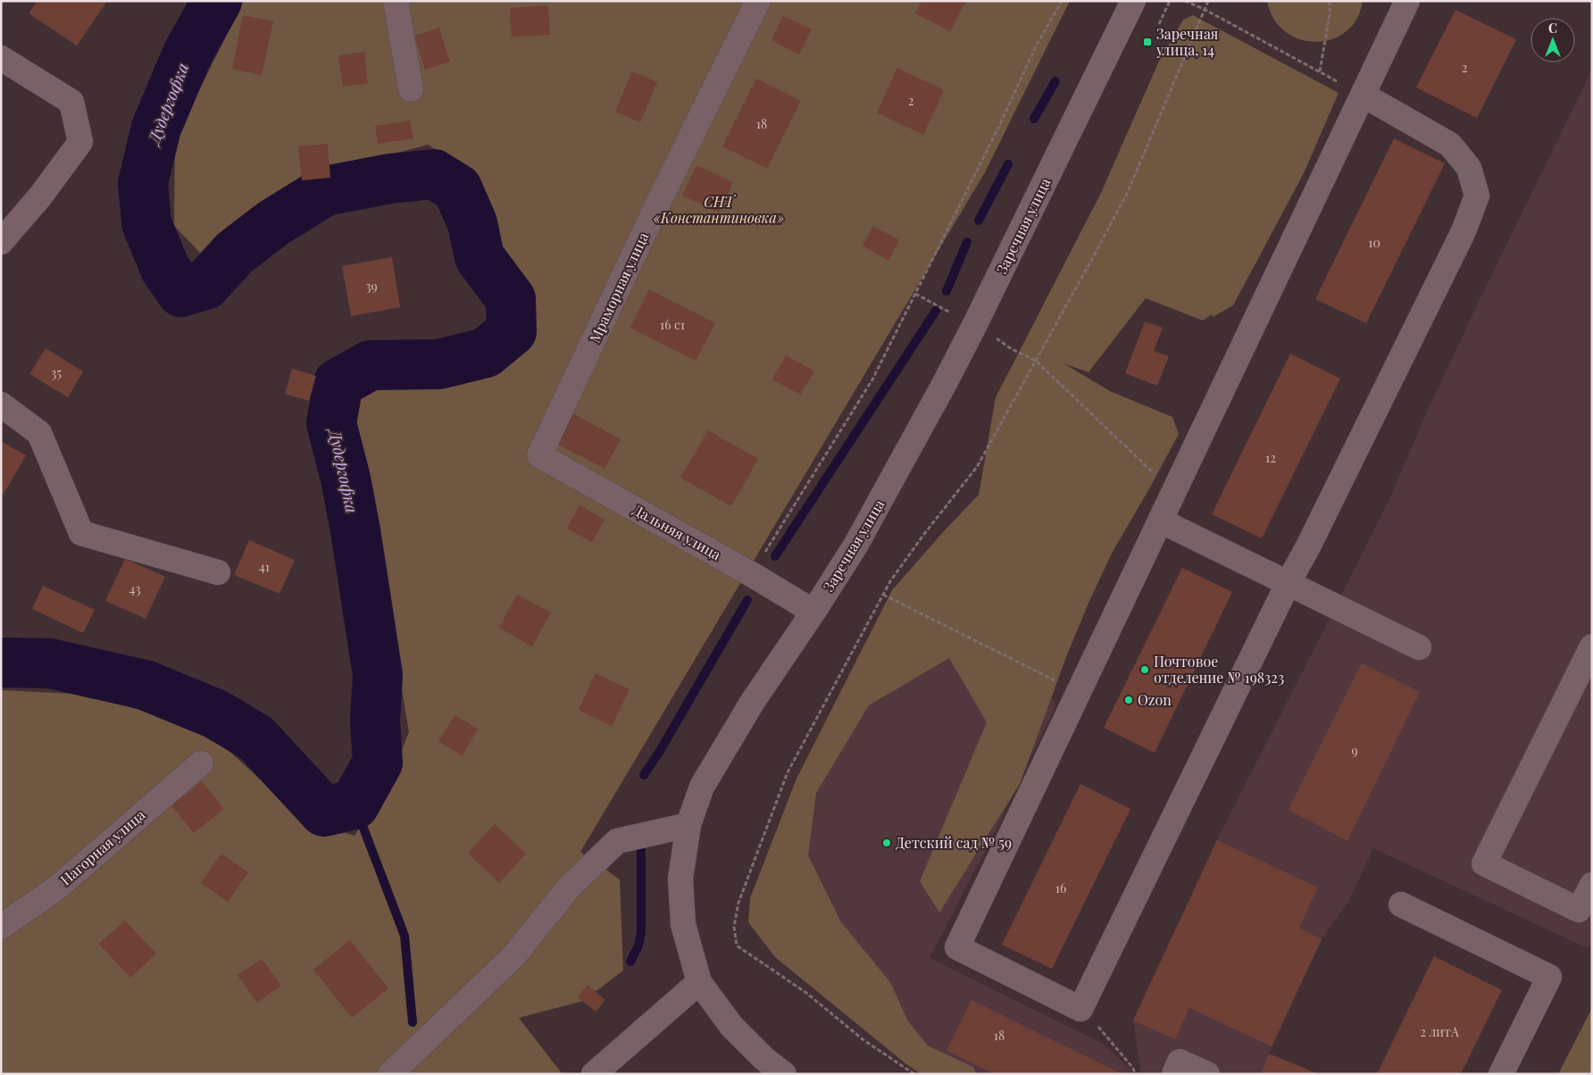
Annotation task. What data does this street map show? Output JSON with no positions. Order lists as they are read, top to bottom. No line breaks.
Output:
{"streets":{"street":["Заречная улица","Мраморная улица","Дальняя улица","Нагорная улица"]},"crossings":[["Заречная улица","Дальняя улица"],["Мраморная улица","Дальняя улица"]],"water":["Дудергофка"],"parks":["СНТ «Константиновка»"],"places":{"transit":["Заречная улица, 14"],"other":["Почтовое отделение № 198323","Ozon","Детский сад № 59"]},"house_numbers":["2","2","18","10","39","16 с1","35","12","41","43","9","16","2 литА","18"],"north":"top"}
